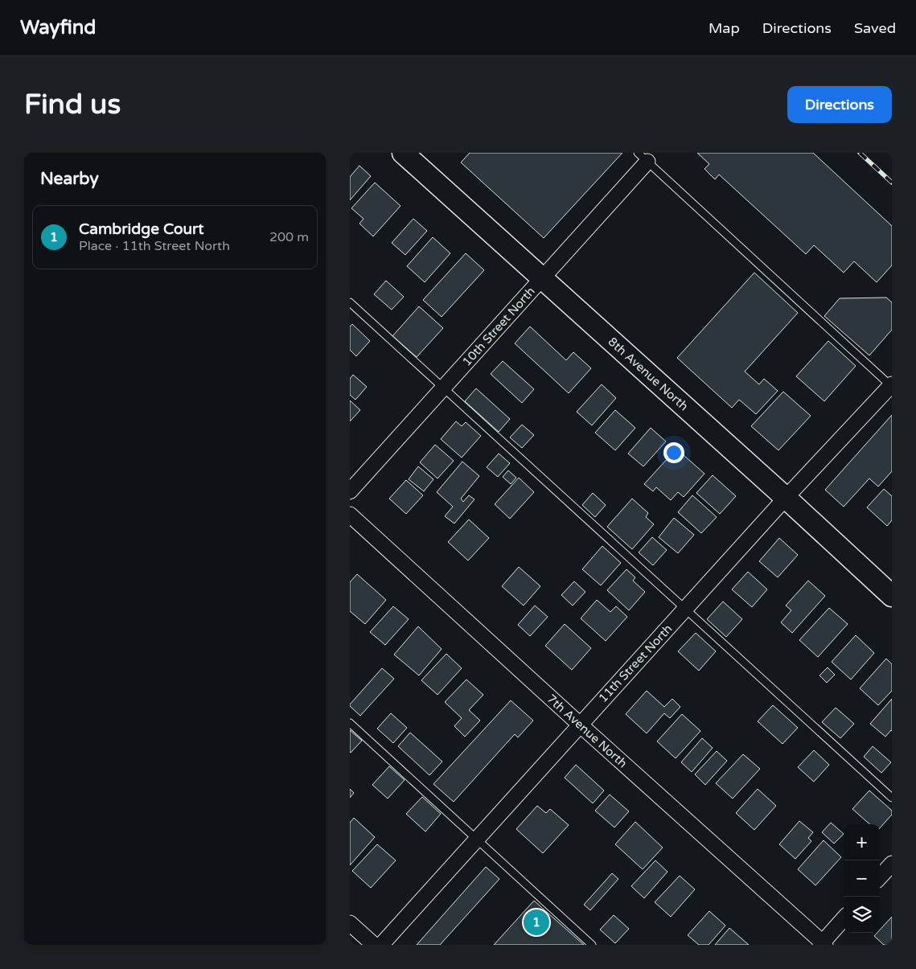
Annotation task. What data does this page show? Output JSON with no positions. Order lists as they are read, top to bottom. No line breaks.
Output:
{"streets":{"street":["10th Street North","8th Avenue North","11th Street North","7th Avenue North"]},"crossings":[["10th Street North","8th Avenue North"],["8th Avenue North","11th Street North"],["11th Street North","7th Avenue North"]],"page":{"header":"Wayfind","nav":["Map","Directions","Saved"],"buttons":"Directions","title":"Find us","heading":"Nearby","list":[{"mark":"1","name":"Cambridge Court","note":"Place · 11th Street North","value":"200 m"}],"map_buttons":["+","−"],"pins":"1"}}
